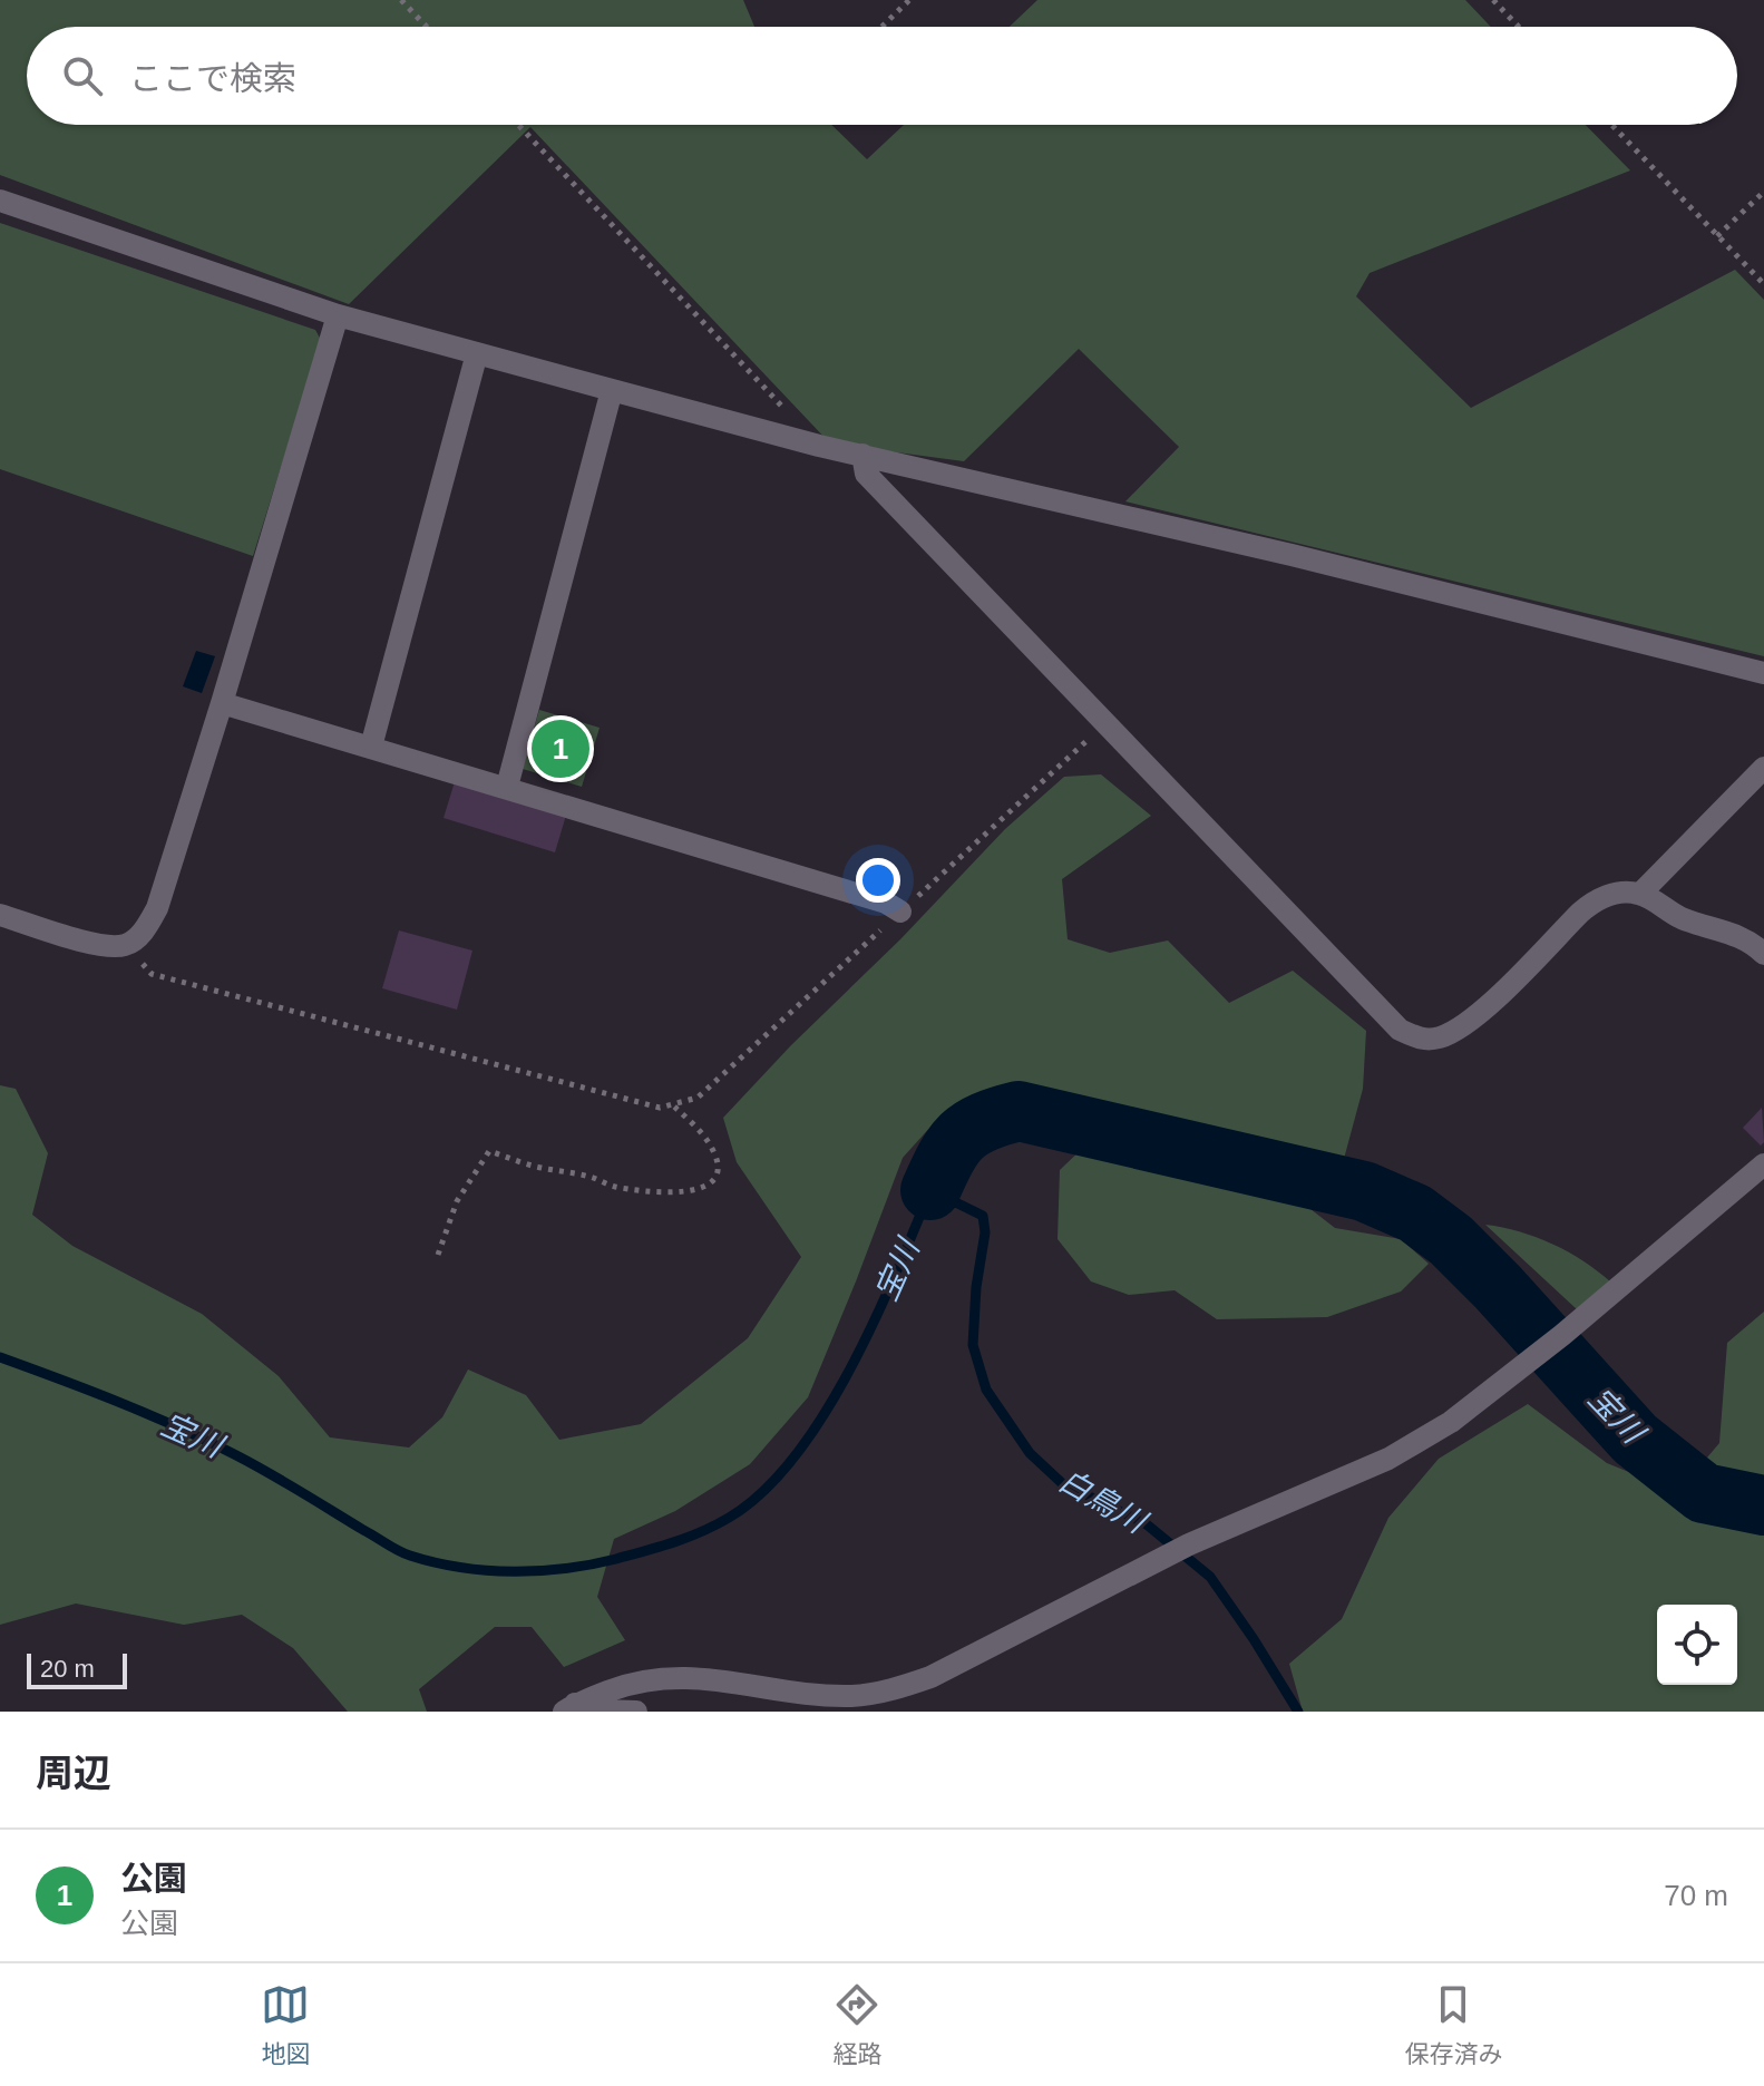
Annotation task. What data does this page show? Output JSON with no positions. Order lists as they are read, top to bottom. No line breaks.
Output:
{"water":["宝川","白鳥川"],"scale_bar":"20 m","page":{"search":"ここで検索","pins":"1","scale":"20 m","heading":"周辺","list":[{"mark":"1","name":"公園","note":"公園","value":"70 m"}],"nav":["地図","経路","保存済み"]}}
